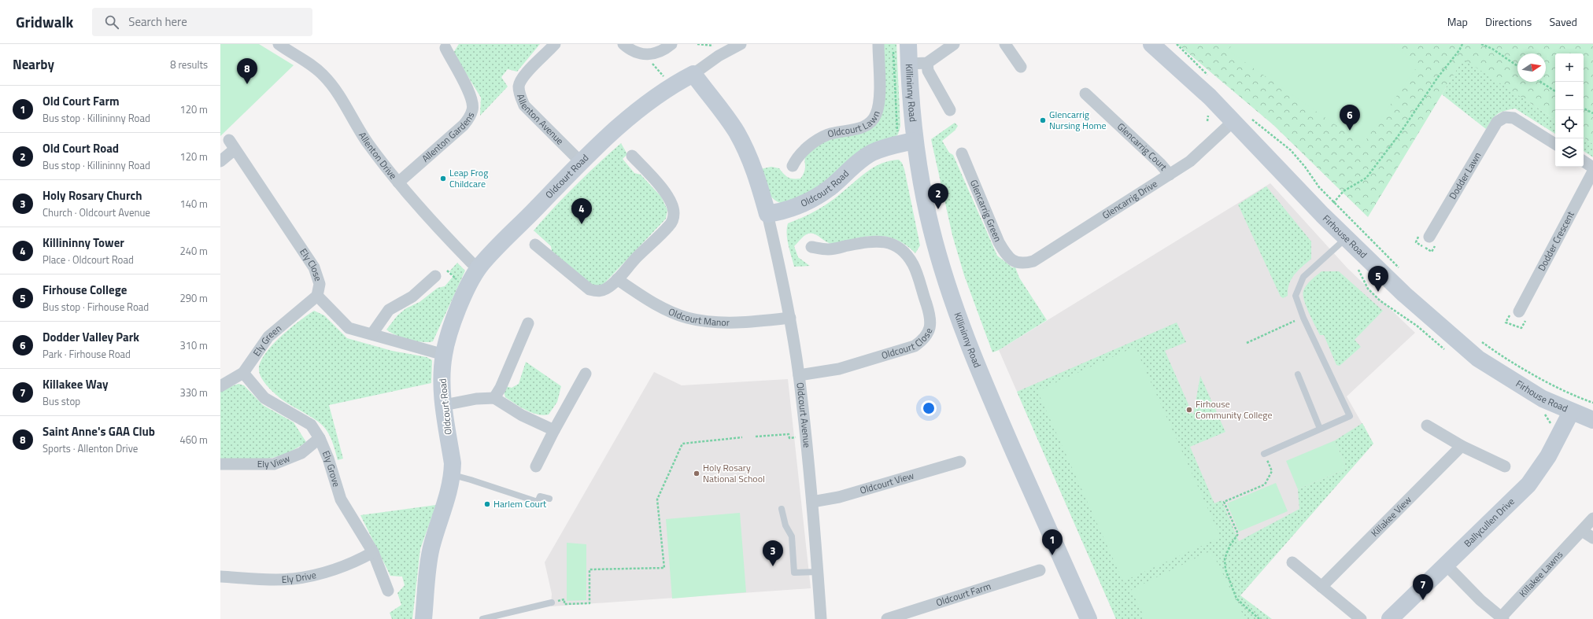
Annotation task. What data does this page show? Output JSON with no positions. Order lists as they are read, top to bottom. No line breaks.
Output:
{"streets":{"street":["Killininny Road","Allenton Avenue","Oldcourt Lawn","Allenton Gardens","Glencarrig Court","Allenton Drive","Dodder Lawn","Oldcourt Road","Glencarrig Drive","Glencarrig Green","Firhouse Road","Dodder Crescent","Ely Close","Oldcourt Manor","Oldcourt Close","Ely Green","Oldcourt Avenue","Ely View","Ely Grove","Oldcourt View","Killakee View","Ballycullen Drive","Killakee Lawns","Ely Drive","Oldcourt Farm"]},"crossings":[["Killininny Road","Oldcourt Road"],["Allenton Avenue","Oldcourt Road"],["Allenton Gardens","Allenton Drive"],["Glencarrig Court","Glencarrig Drive"],["Allenton Drive","Oldcourt Road"],["Oldcourt Road","Ely Close"],["Oldcourt Road","Oldcourt Avenue"],["Glencarrig Drive","Glencarrig Green"],["Glencarrig Drive","Firhouse Road"],["Firhouse Road","Ballycullen Drive"],["Ely Close","Ely Green"],["Oldcourt Manor","Oldcourt Avenue"],["Oldcourt Close","Oldcourt Avenue"],["Ely Green","Ely Grove"],["Oldcourt Avenue","Oldcourt View"],["Ely View","Ely Grove"],["Ely Grove","Ely Drive"]],"places":["Glencarrig Nursing Home","Leap Frog Childcare","Firhouse Community College","Holy Rosary National School","Harlem Court"],"north":"right","page":{"header":"Gridwalk","search":"Search here","nav":["Map","Directions","Saved"],"heading":["Nearby","8 results"],"map_buttons":["+","−"],"pins":["8","6","2","4","5","1","3","7"],"list":[{"mark":"1","name":"Old Court Farm","note":"Bus stop · Killininny Road","value":"120 m"},{"mark":"2","name":"Old Court Road","note":"Bus stop · Killininny Road","value":"120 m"},{"mark":"3","name":"Holy Rosary Church","note":"Church · Oldcourt Avenue","value":"140 m"},{"mark":"4","name":"Killininny Tower","note":"Place · Oldcourt Road","value":"240 m"},{"mark":"5","name":"Firhouse College","note":"Bus stop · Firhouse Road","value":"290 m"},{"mark":"6","name":"Dodder Valley Park","note":"Park · Firhouse Road","value":"310 m"},{"mark":"7","name":"Killakee Way","note":"Bus stop","value":"330 m"},{"mark":"8","name":"Saint Anne's GAA Club","note":"Sports · Allenton Drive","value":"460 m"}]}}
